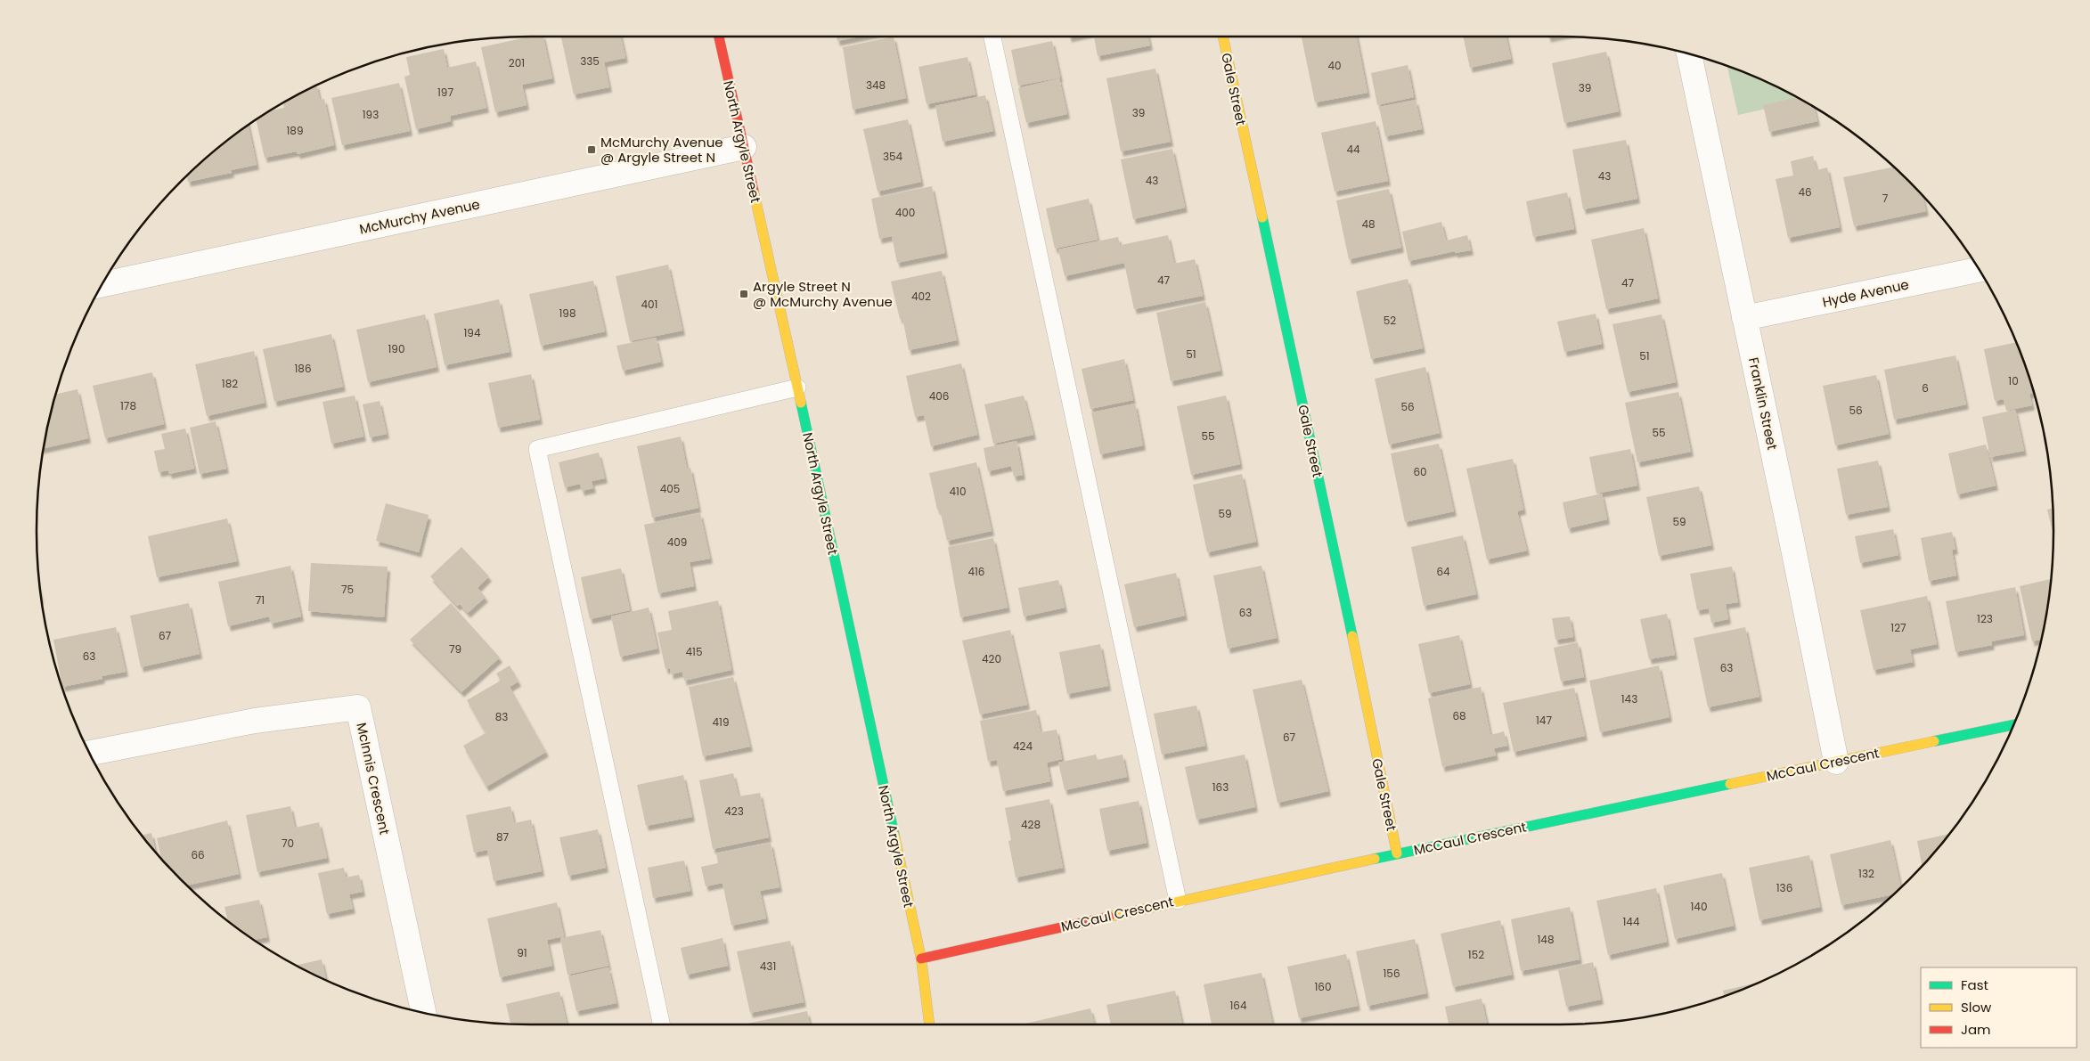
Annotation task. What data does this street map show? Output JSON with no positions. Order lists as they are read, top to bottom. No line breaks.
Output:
{"streets":{"street":["Gale Street","North Argyle Street","McMurchy Avenue","Hyde Avenue","Franklin Street","McCaul Crescent","McInnis Crescent"]},"crossings":[["Gale Street","McCaul Crescent"],["North Argyle Street","McMurchy Avenue"],["North Argyle Street","McCaul Crescent"],["Hyde Avenue","Franklin Street"],["Franklin Street","McCaul Crescent"]],"places":{"transit":["McMurchy Avenue @ Argyle Street N","Argyle Street N @ McMurchy Avenue"]},"house_numbers":["335","201","40","348","39","197","39","193","189","44","354","43","43","46","7","400","48","47","47","402","401","198","52","194","190","51","51","186","10","182","6","406","178","56","56","55","55","60","405","410","59","59","409","416","64","75","71","63","123","127","67","79","415","63","420","63","143","68","83","147","419","67","424","163","423","428","87","70","66","132","136","140","144","148","91","152","431","156","160","164"],"legend":["Fast","Slow","Jam"]}
